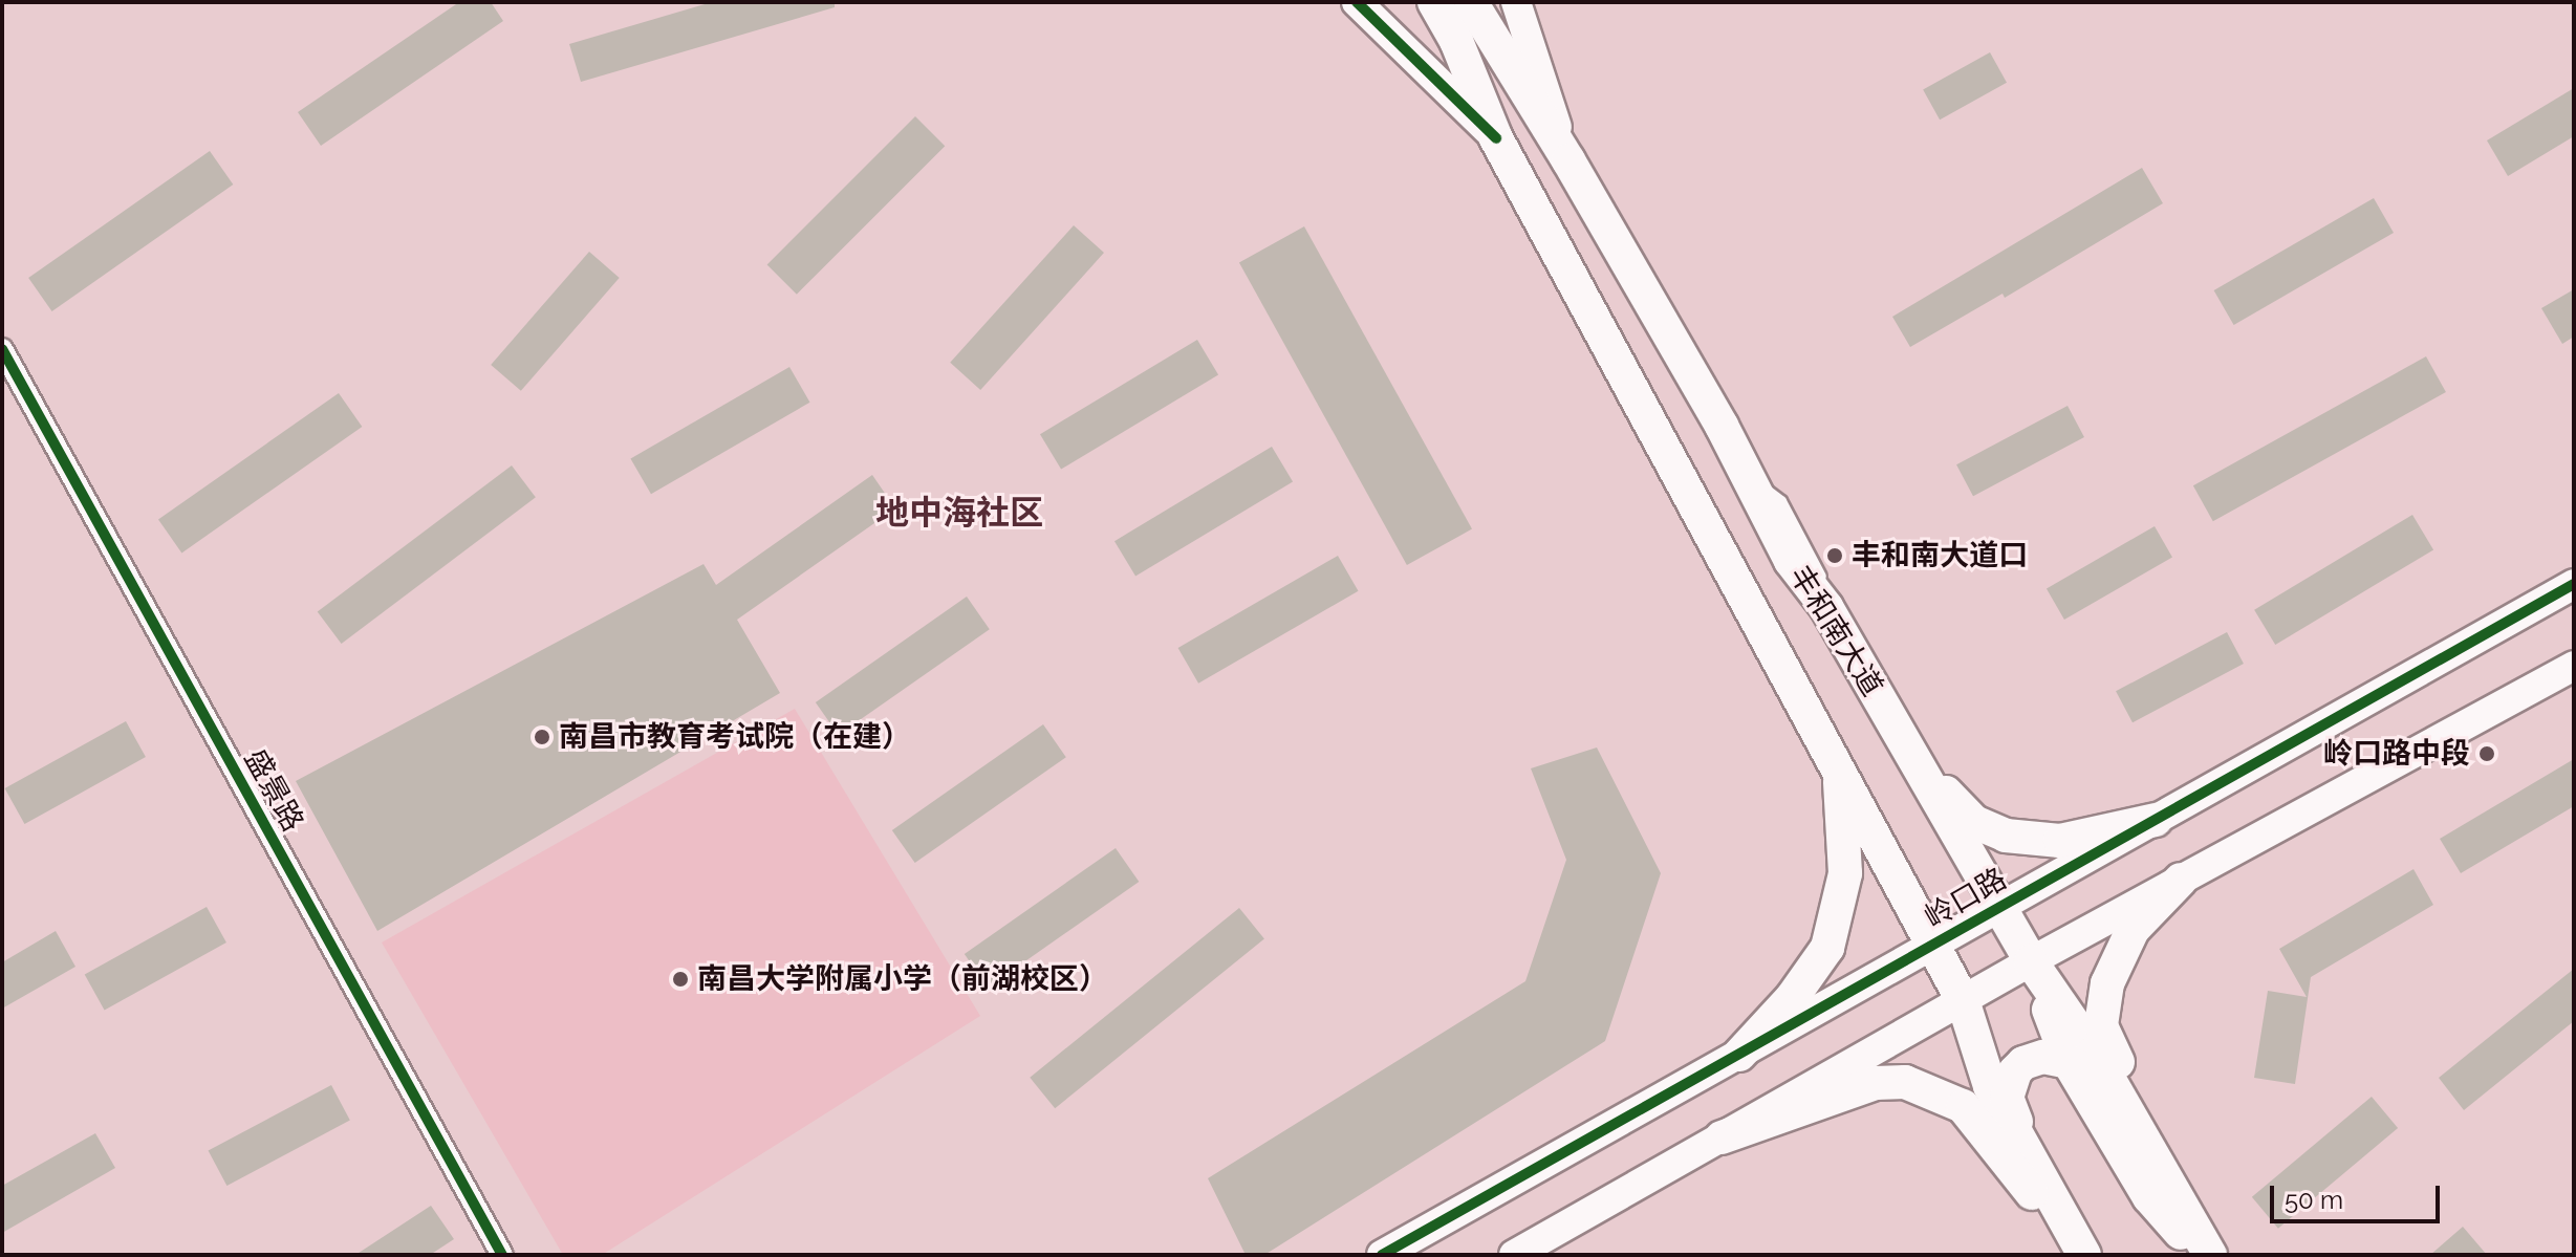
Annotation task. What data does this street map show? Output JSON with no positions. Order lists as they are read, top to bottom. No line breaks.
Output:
{"streets":{"main road":["丰和南大道"],"street":["盛景路","岭口路"]},"crossings":[["丰和南大道","岭口路"]],"districts":["地中海社区"],"places":["丰和南大道口","南昌市教育考试院（在建）","岭口路中段","南昌大学附属小学（前湖校区）"],"scale_bar":"50 m"}
